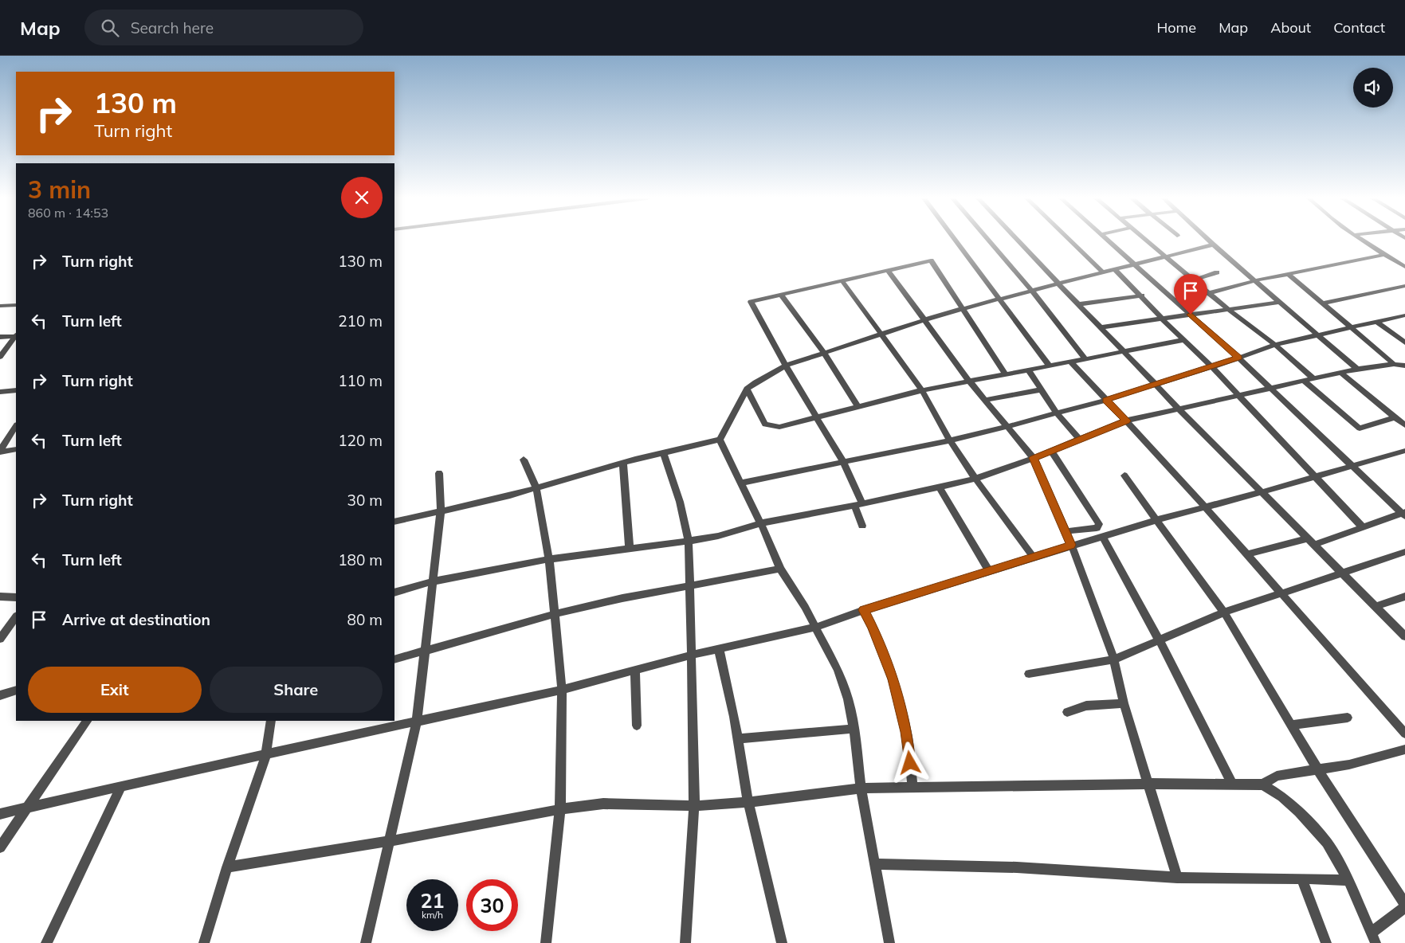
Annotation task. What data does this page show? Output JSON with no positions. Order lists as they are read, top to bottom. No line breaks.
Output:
{"page":{"header":"Map","search":"Search here","nav":["Home","Map","About","Contact"],"turn":["130 m","Turn right"],"heading":["3 min","860 m · 14:53"],"list":[{"name":"Turn right","value":"130 m"},{"name":"Turn left","value":"210 m"},{"name":"Turn right","value":"110 m"},{"name":"Turn left","value":"120 m"},{"name":"Turn right","value":"30 m"},{"name":"Turn left","value":"180 m"},{"name":"Arrive at destination","value":"80 m"}],"buttons":["Exit","Share"],"speed":"21 km/h","limit":"30"}}
